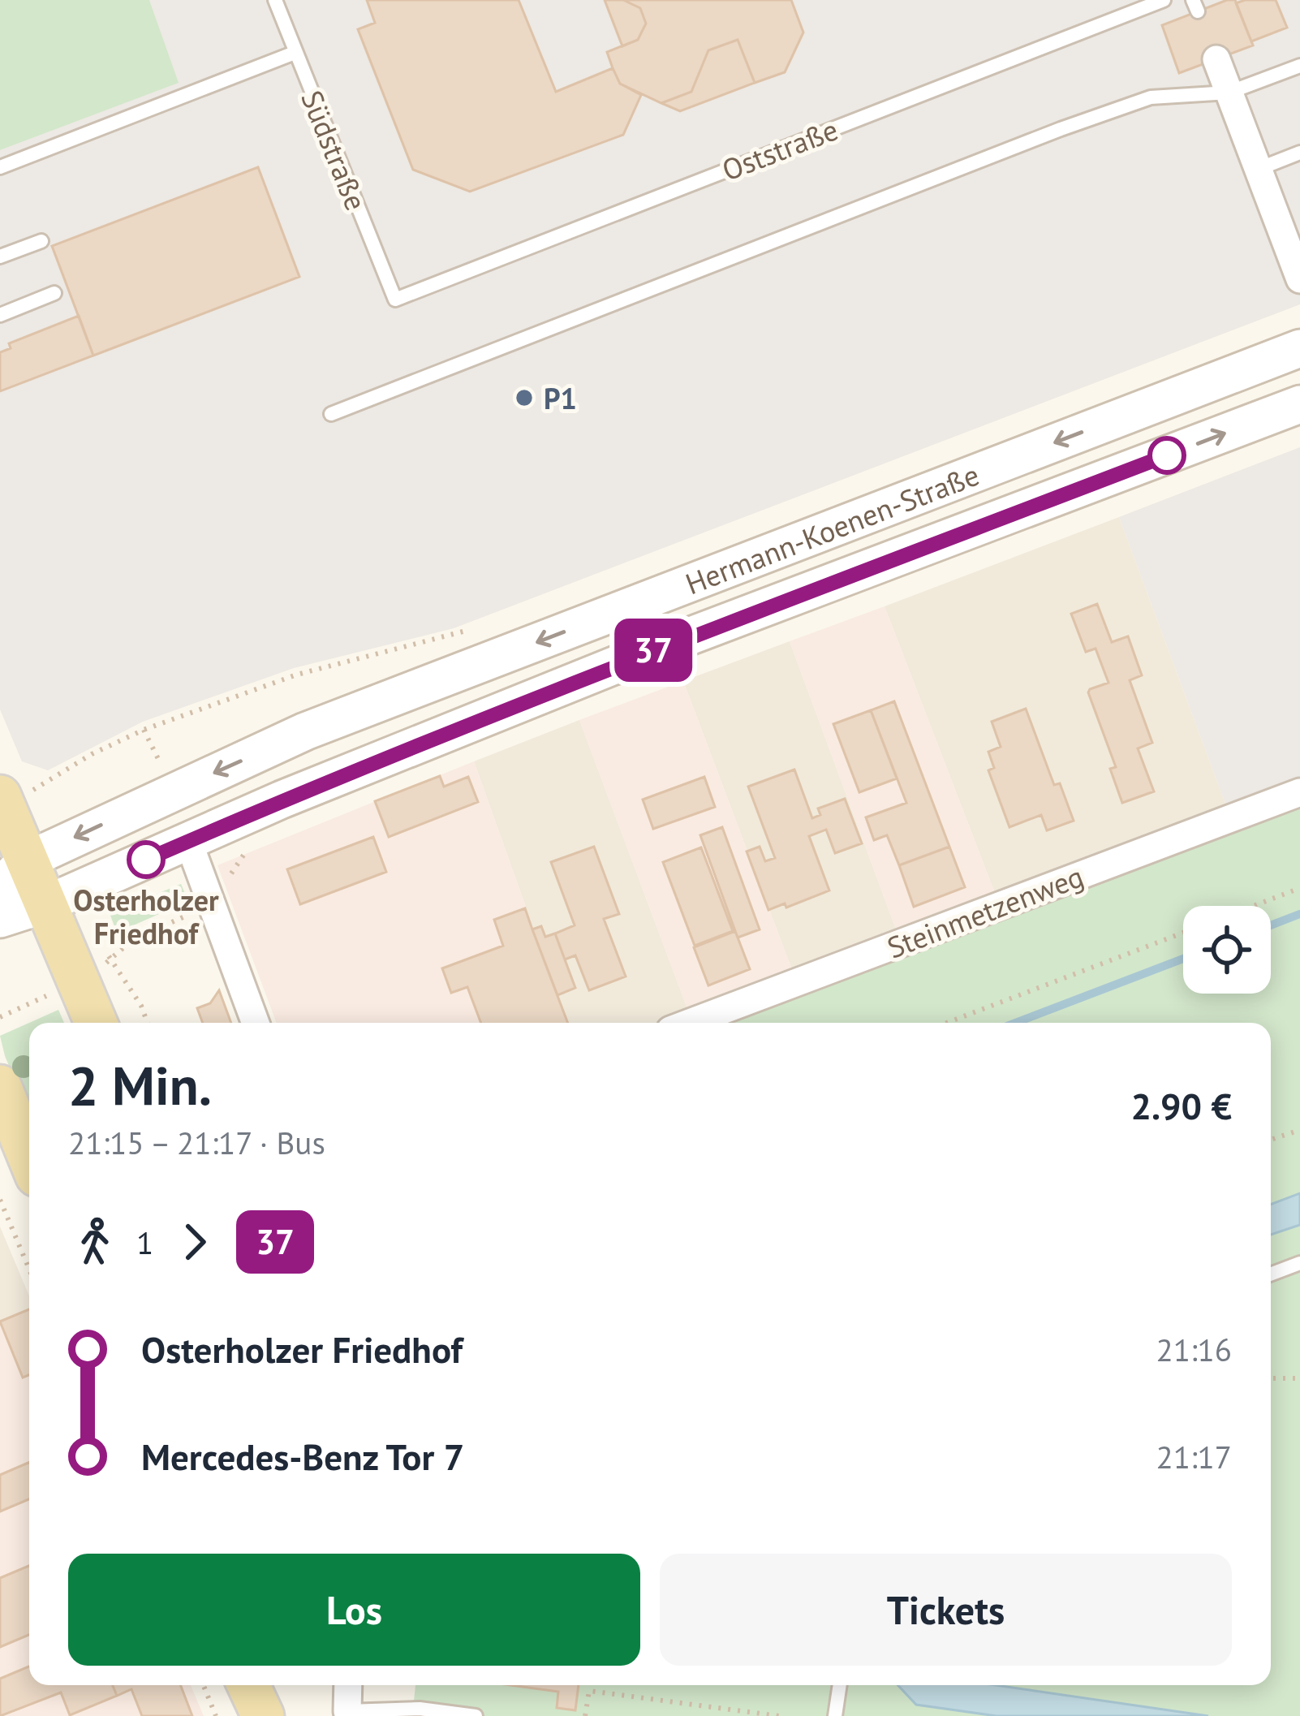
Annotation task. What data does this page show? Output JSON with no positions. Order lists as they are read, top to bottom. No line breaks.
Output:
{"streets":{"main road":["Hermann-Koenen-Straße"],"street":["Steinmetzenweg"],"lane":["Oststraße","Südstraße"]},"crossings":[["Oststraße","Südstraße"]],"places":["P1","Osterholzer Friedhof"],"lines":["bus line 37"],"page":{"on_map":"37","heading":["2 Min.","21:15 – 21:17 · Bus","2.90 €"],"legs":["1","37"],"list":[{"name":"Osterholzer Friedhof","value":"21:16"},{"name":"Mercedes-Benz Tor 7","value":"21:17"}],"buttons":["Los","Tickets"]}}
